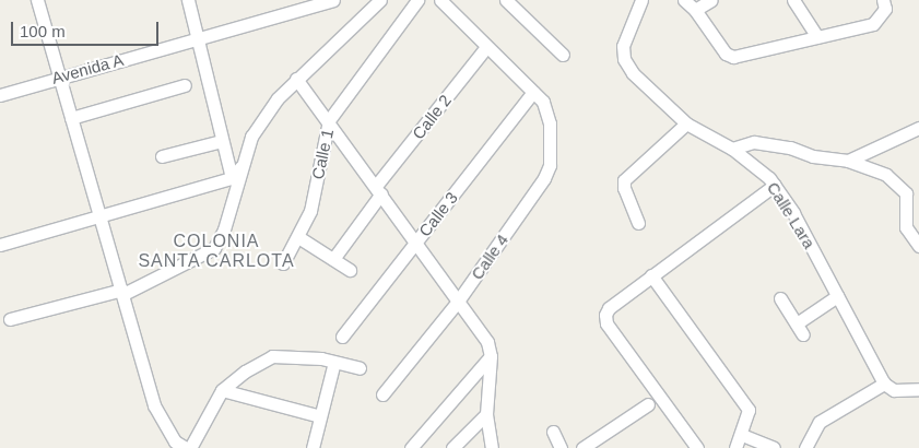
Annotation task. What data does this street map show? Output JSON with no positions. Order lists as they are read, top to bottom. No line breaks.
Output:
{"streets":{"street":["Avenida A","Calle 2","Calle 1","Calle 3","Calle Lara","Calle 4"]},"crossings":[["Calle 3","Calle 4"]],"districts":["COLONIA SANTA CARLOTA"],"scale_bar":"100 m"}
